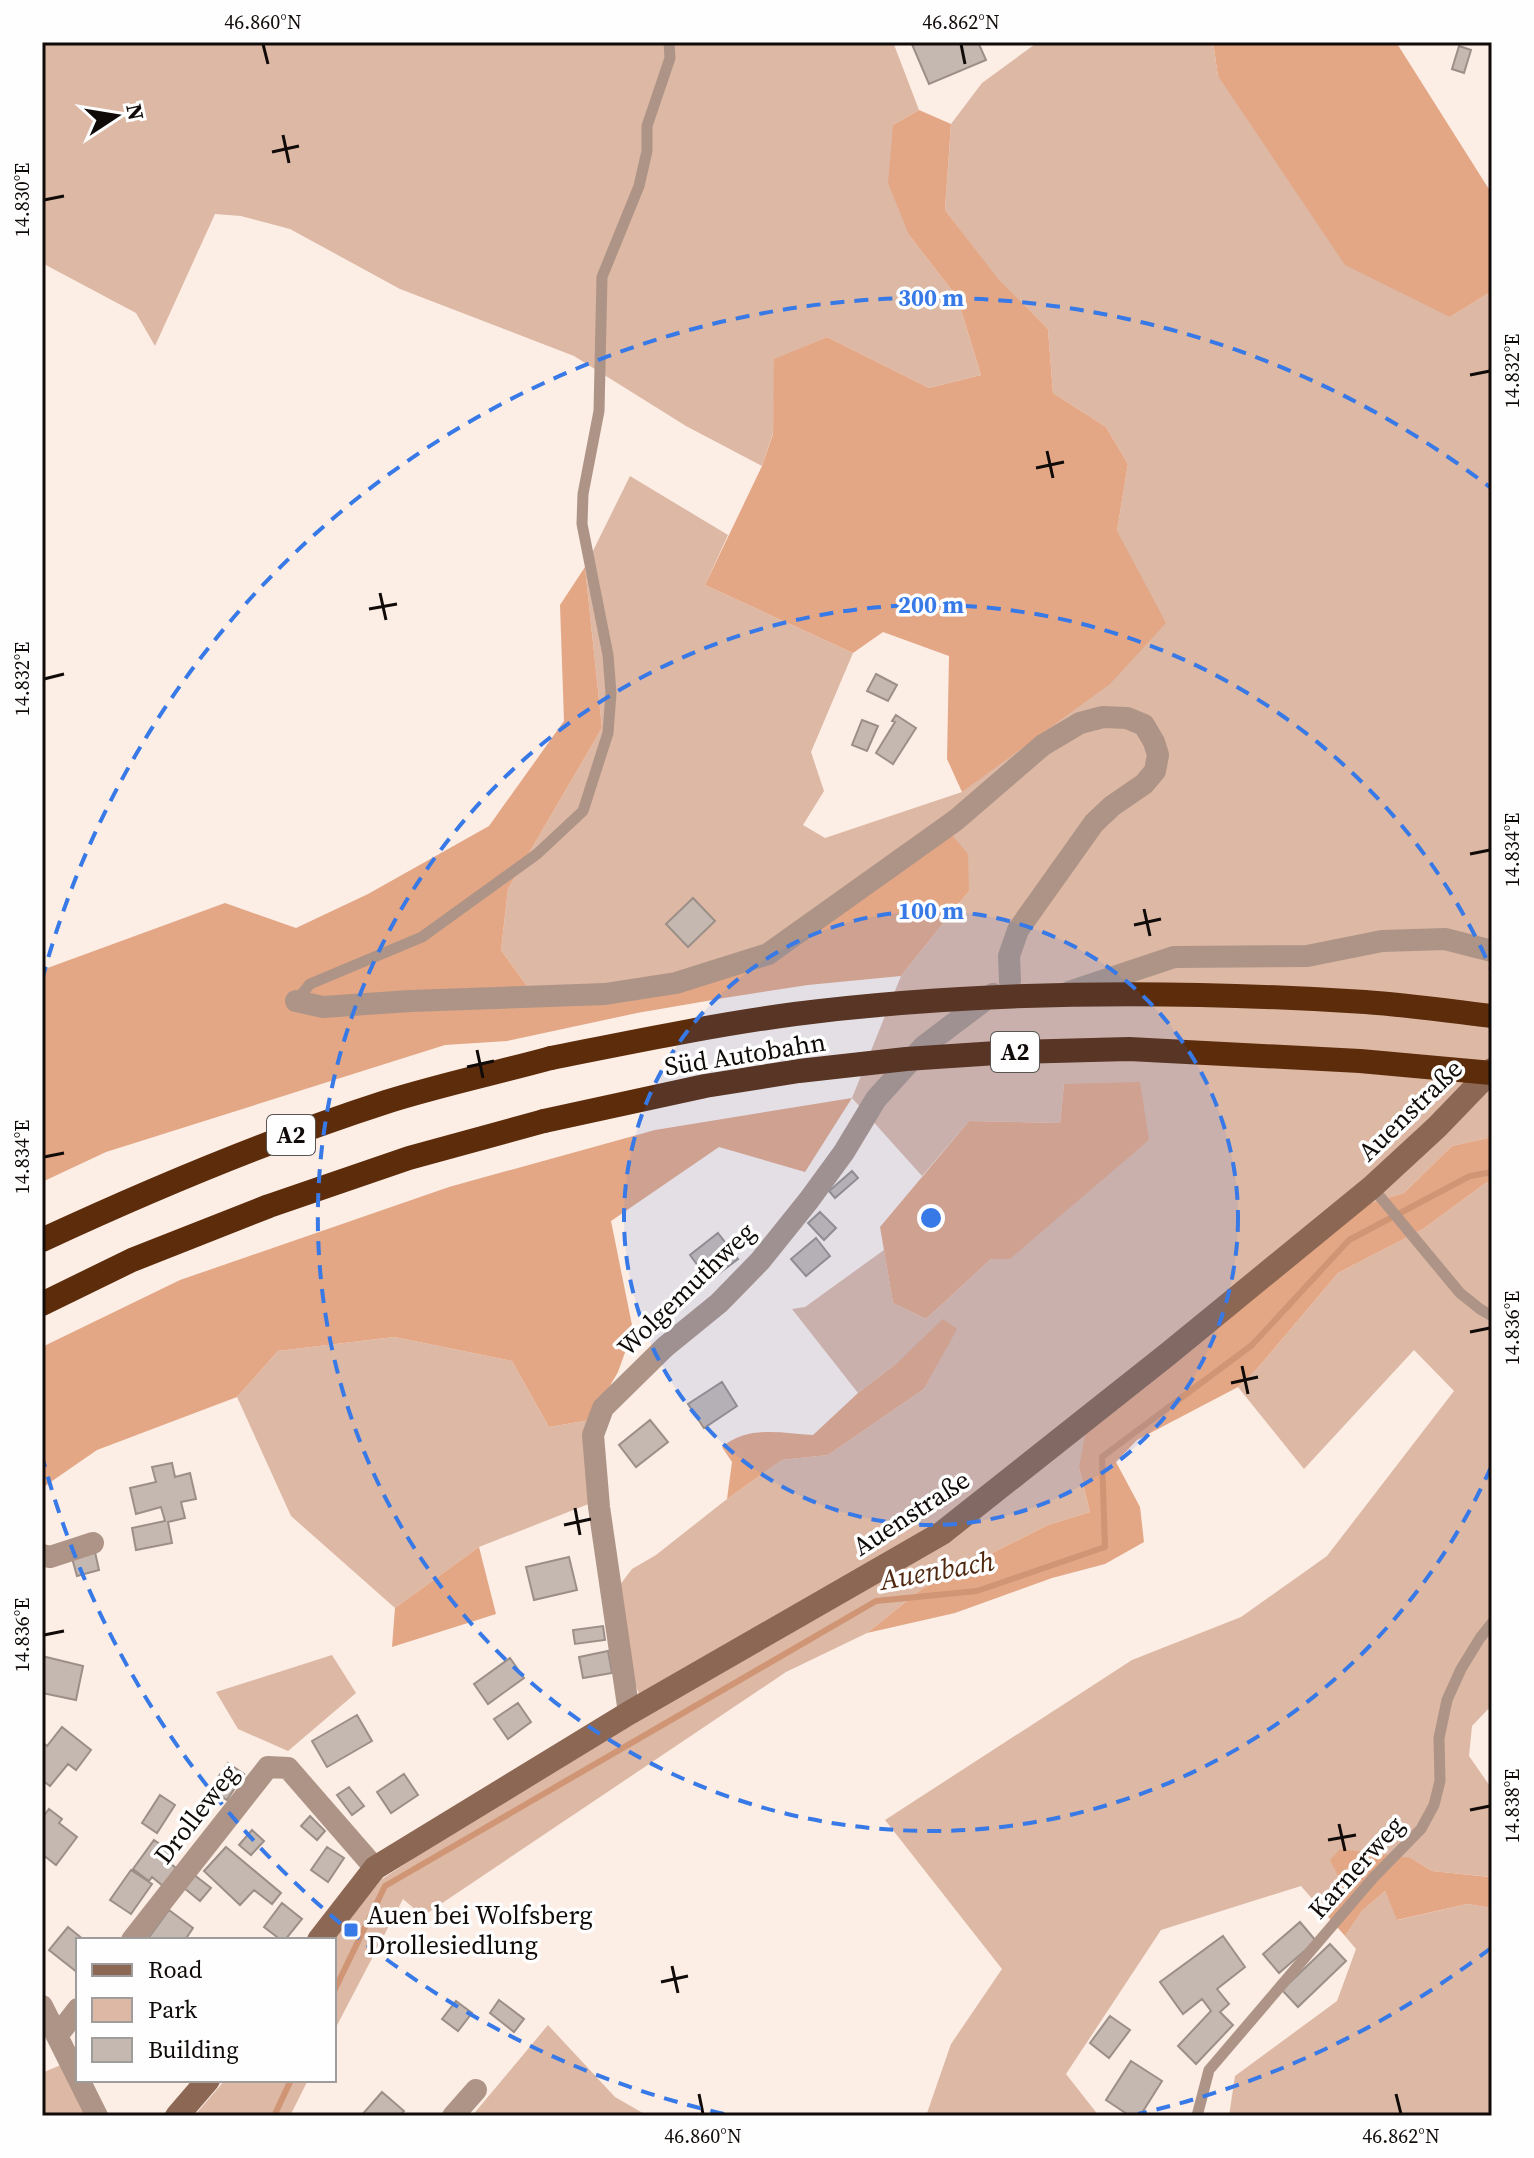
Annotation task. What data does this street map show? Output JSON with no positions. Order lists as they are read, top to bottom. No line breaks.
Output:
{"streets":{"highway":["A2","Süd Autobahn"],"street":["Auenstraße","Wolgemuthweg","Drolleweg"],"lane":["Karnerweg"]},"crossings":[["Süd Autobahn","Auenstraße"],["Auenstraße","Wolgemuthweg"],["Auenstraße","Drolleweg"]],"water":["Auenbach"],"places":{"transit":["Auen bei Wolfsberg Drollesiedlung"]},"legend":["Road","Park","Building"],"north":"right","coordinates":["46.860°N","46.862°N","14.830°E","14.832°E","14.834°E","14.836°E","14.838°E"],"rings":["300 m","200 m","100 m"]}
